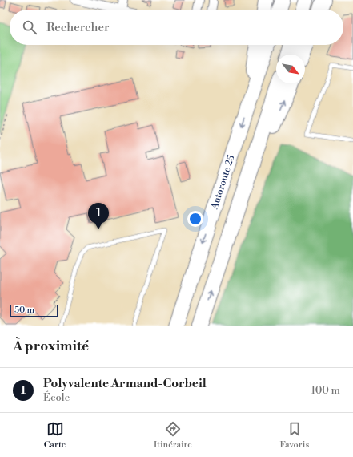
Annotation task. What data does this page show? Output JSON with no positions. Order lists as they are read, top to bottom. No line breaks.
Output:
{"streets":{"highway":["Autoroute 25"]},"scale_bar":"50 m","north":"bottom right","page":{"search":"Rechercher","pins":"1","scale":"50 m","heading":"À proximité","list":[{"mark":"1","name":"Polyvalente Armand-Corbeil","note":"École","value":"100 m"}],"nav":["Carte","Itinéraire","Favoris"]}}
